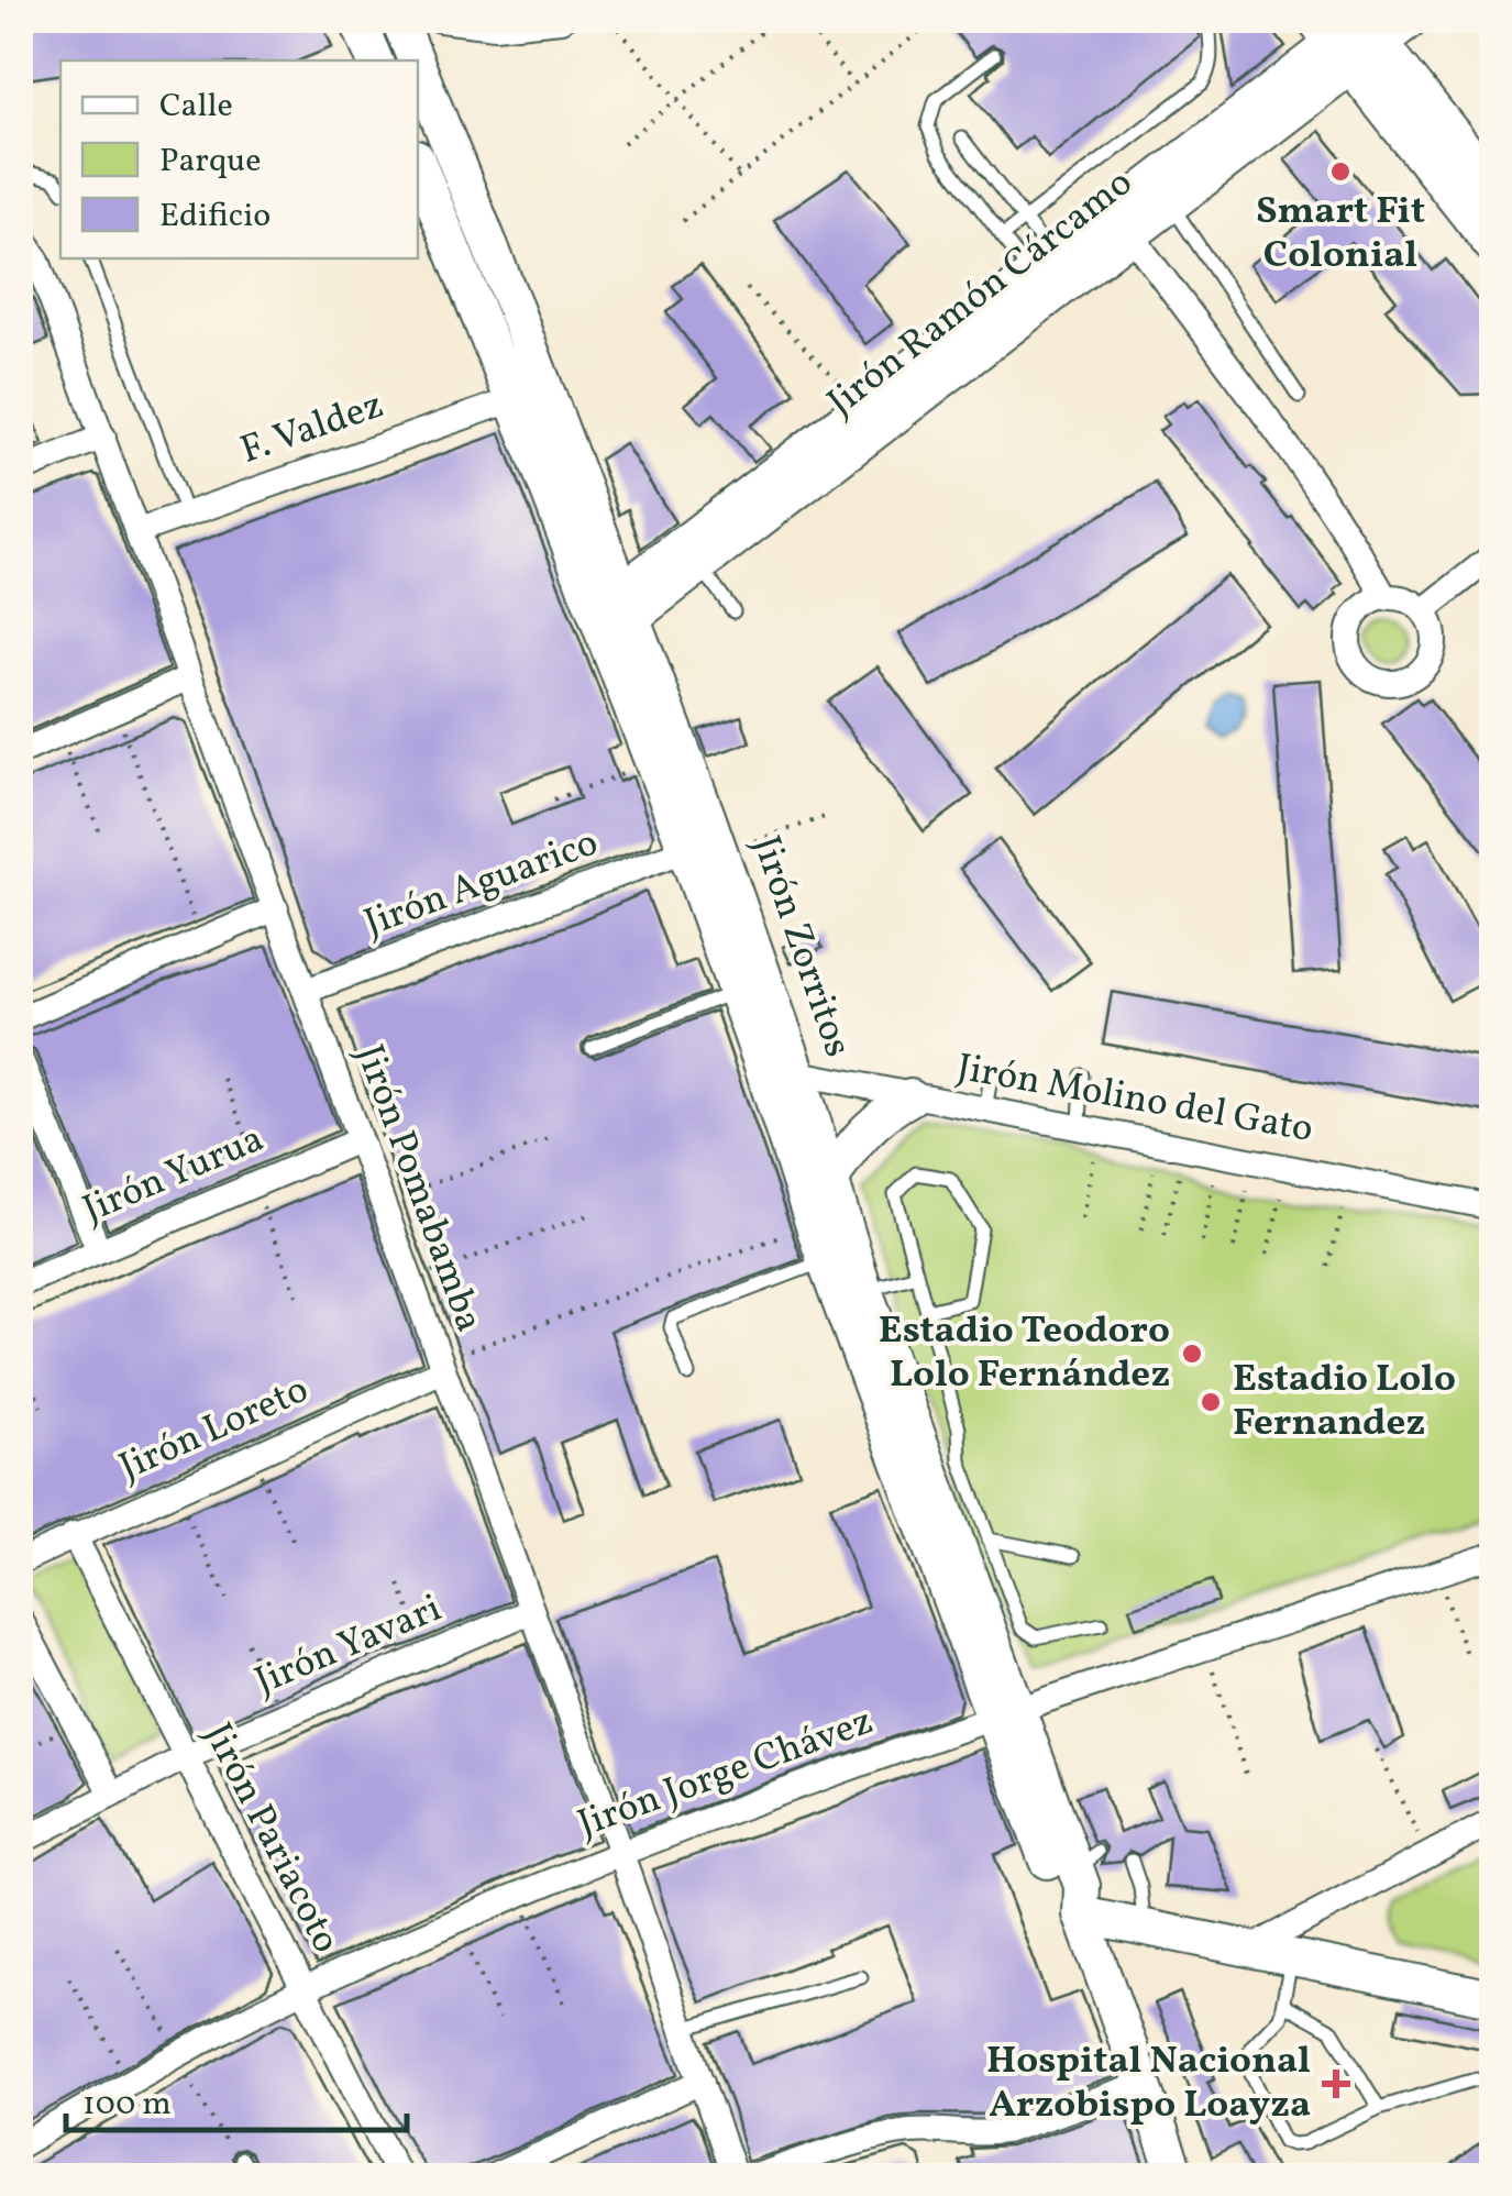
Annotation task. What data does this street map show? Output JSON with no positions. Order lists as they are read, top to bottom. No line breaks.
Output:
{"streets":{"main road":["Jirón Ramón Cárcamo","Jirón Zorritos"],"street":["F. Valdez","Jirón Aguarico","Jirón Molino del Gato","Jirón Yurua","Jirón Pomabamba","Jirón Loreto","Jirón Yavari","Jirón Jorge Chávez","Jirón Pariacoto"]},"crossings":[["Jirón Ramón Cárcamo","Jirón Zorritos"],["F. Valdez","Jirón Zorritos"],["F. Valdez","Jirón Pomabamba"],["Jirón Aguarico","Jirón Zorritos"],["Jirón Aguarico","Jirón Pomabamba"],["Jirón Zorritos","Jirón Molino del Gato"],["Jirón Zorritos","Jirón Jorge Chávez"],["Jirón Yurua","Jirón Pomabamba"],["Jirón Pomabamba","Jirón Loreto"],["Jirón Pomabamba","Jirón Yavari"],["Jirón Pomabamba","Jirón Jorge Chávez"],["Jirón Loreto","Jirón Pariacoto"],["Jirón Yavari","Jirón Pariacoto"],["Jirón Jorge Chávez","Jirón Pariacoto"]],"places":{"other":["Smart Fit Colonial","Estadio Teodoro Lolo Fernández","Estadio Lolo Fernandez"],"health":["Hospital Nacional Arzobispo Loayza"]},"legend":["Calle","Parque","Edificio"],"scale_bar":"100 m"}
